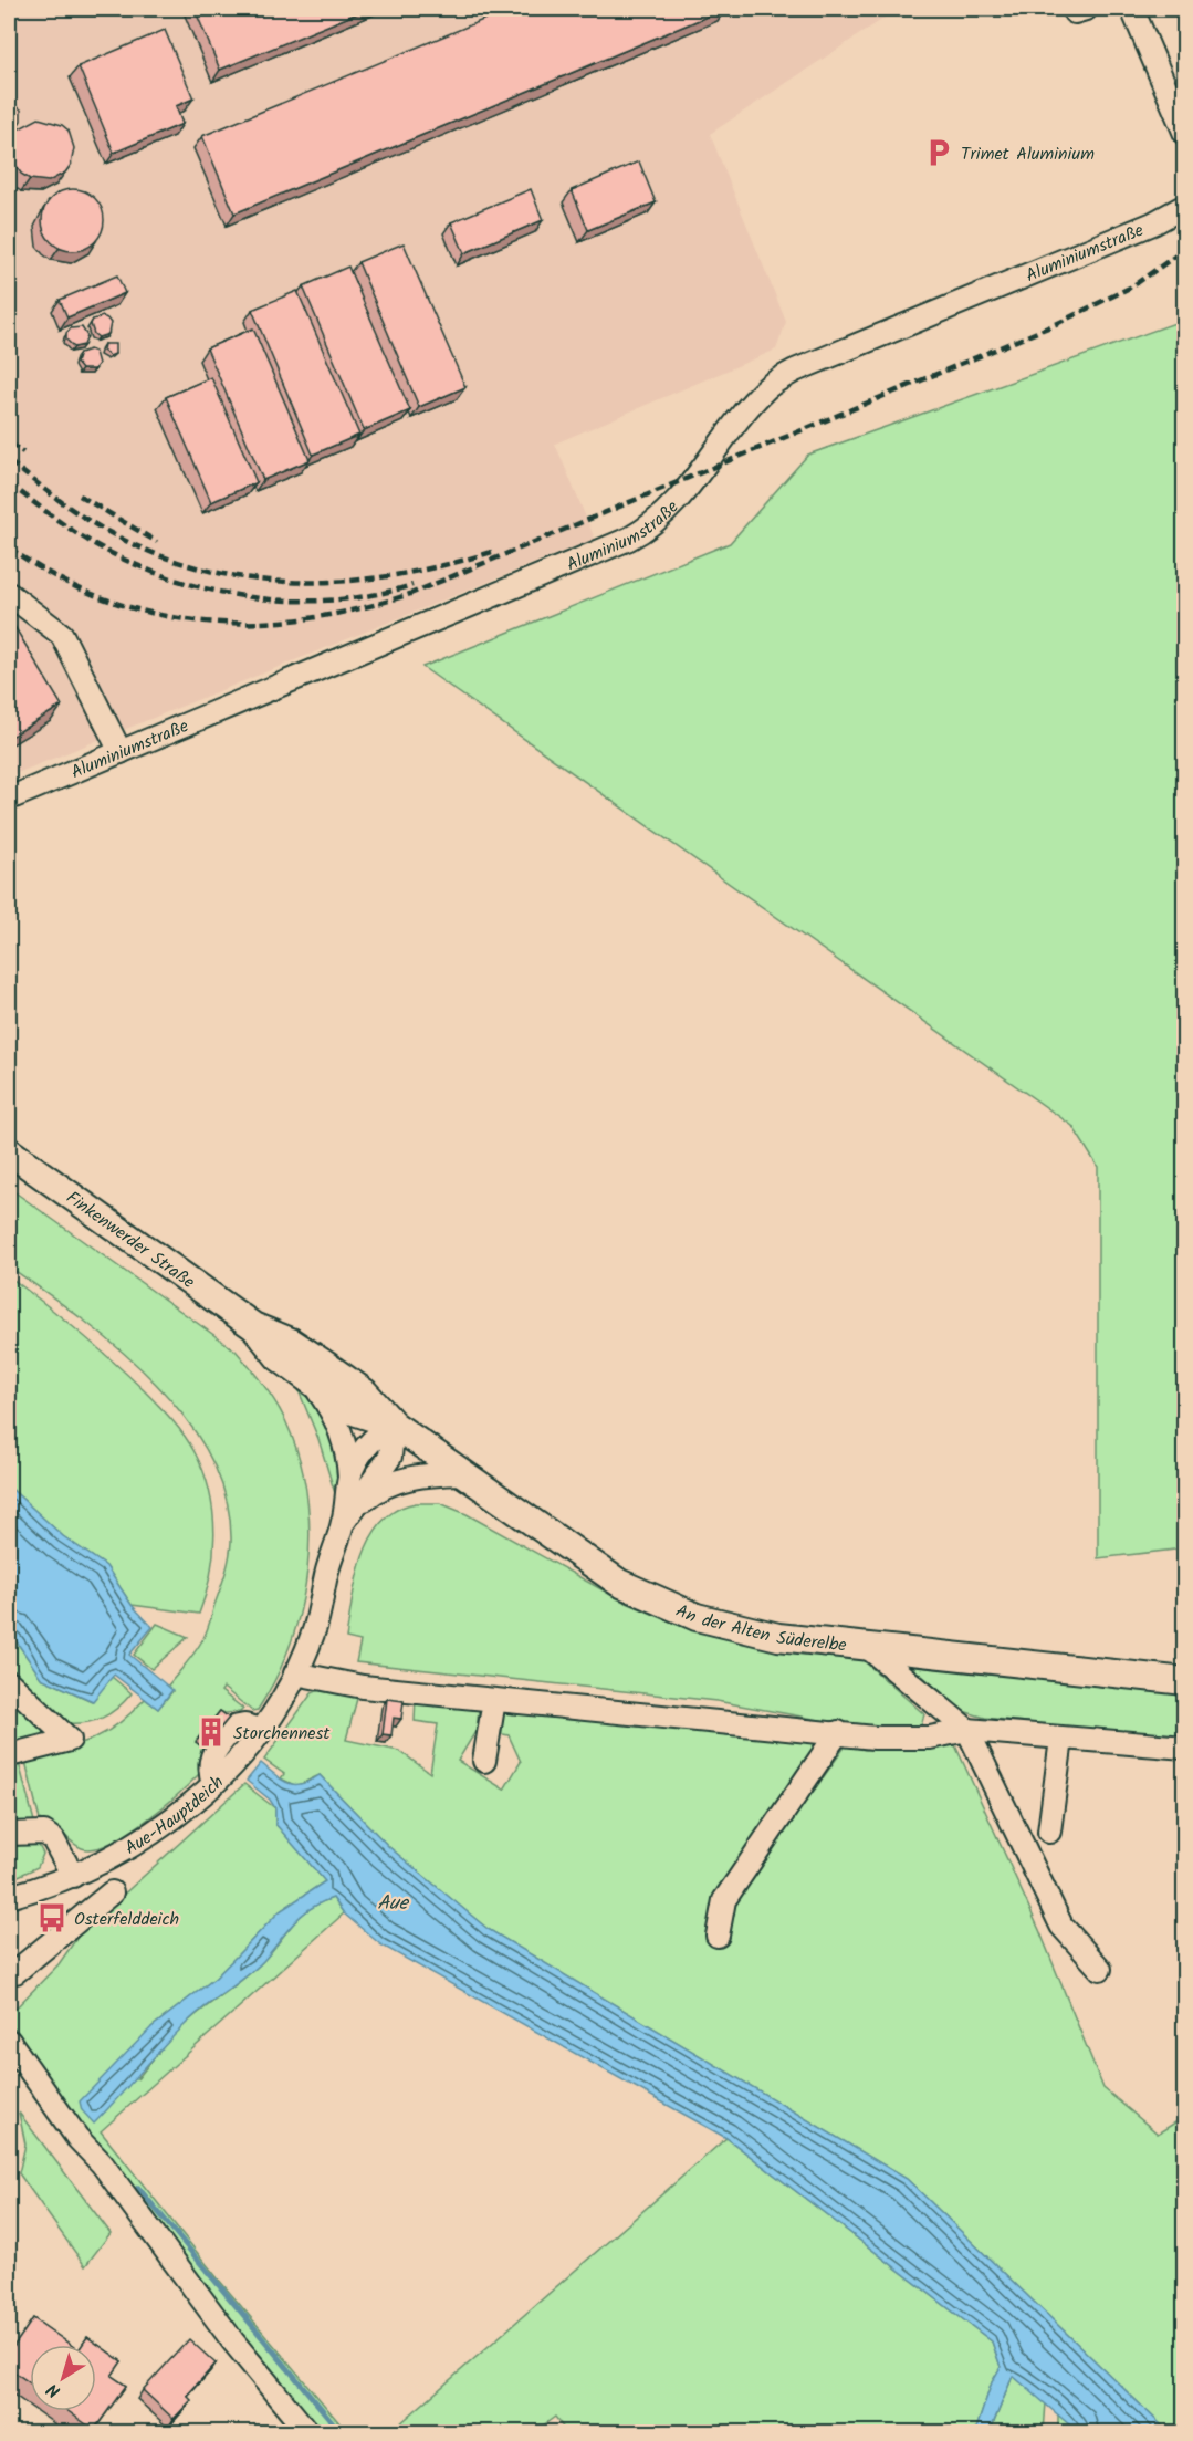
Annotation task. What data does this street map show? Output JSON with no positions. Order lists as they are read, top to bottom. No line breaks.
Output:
{"streets":{"main road":["Finkenwerder Straße","An der Alten Süderelbe"],"street":["Aluminiumstraße","Aue-Hauptdeich"]},"crossings":[["Finkenwerder Straße","An der Alten Süderelbe"]],"water":["Aue"],"places":{"parking":["Trimet Aluminium"],"building":["Storchennest"],"bus stop":["Osterfelddeich"]},"north":"bottom left"}
